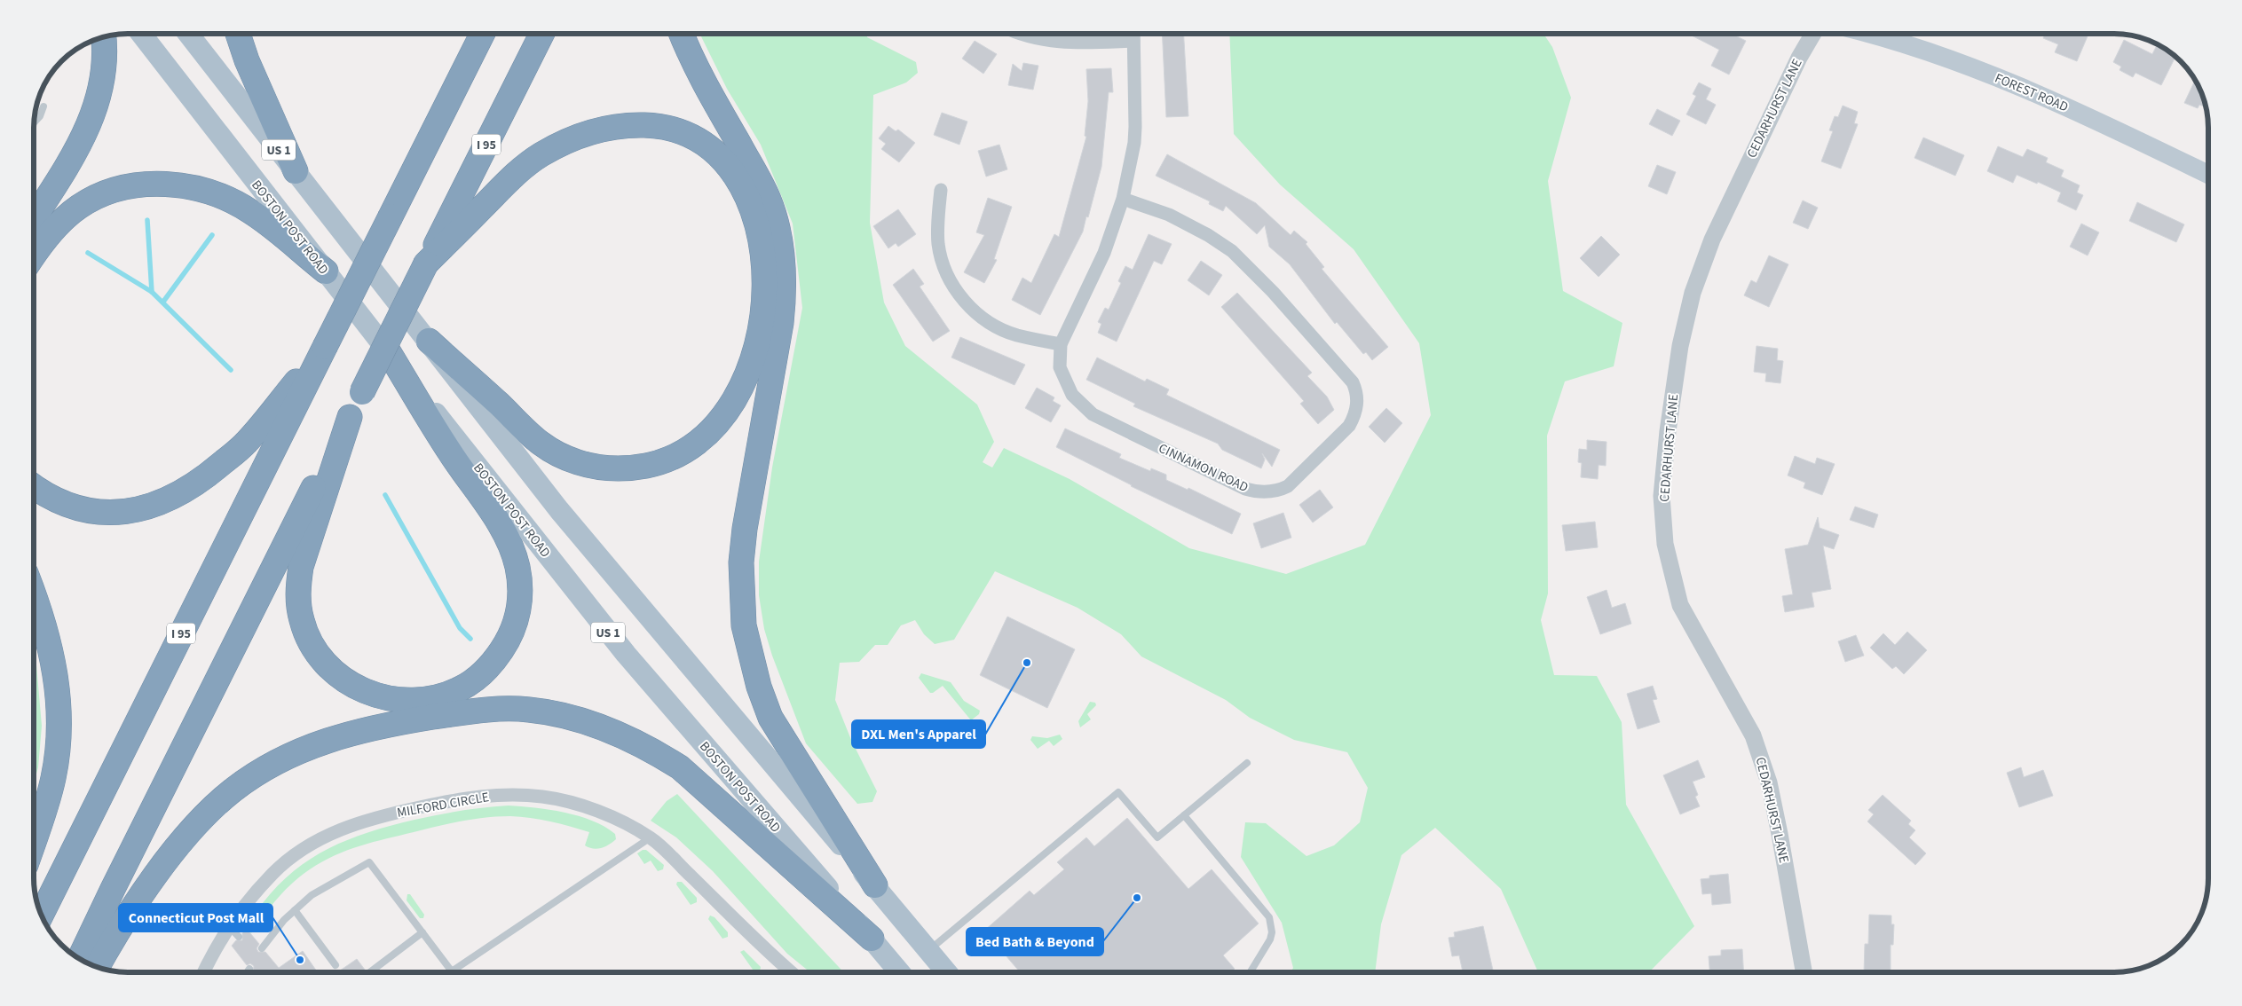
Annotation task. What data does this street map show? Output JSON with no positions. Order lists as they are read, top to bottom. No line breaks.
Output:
{"streets":{"highway":["I 95"],"main road":["FOREST ROAD","US 1","BOSTON POST ROAD"],"street":["CEDARHURST LANE","CINNAMON ROAD","MILFORD CIRCLE"]},"places":["DXL Men's Apparel","Bed Bath & Beyond","Connecticut Post Mall"]}
